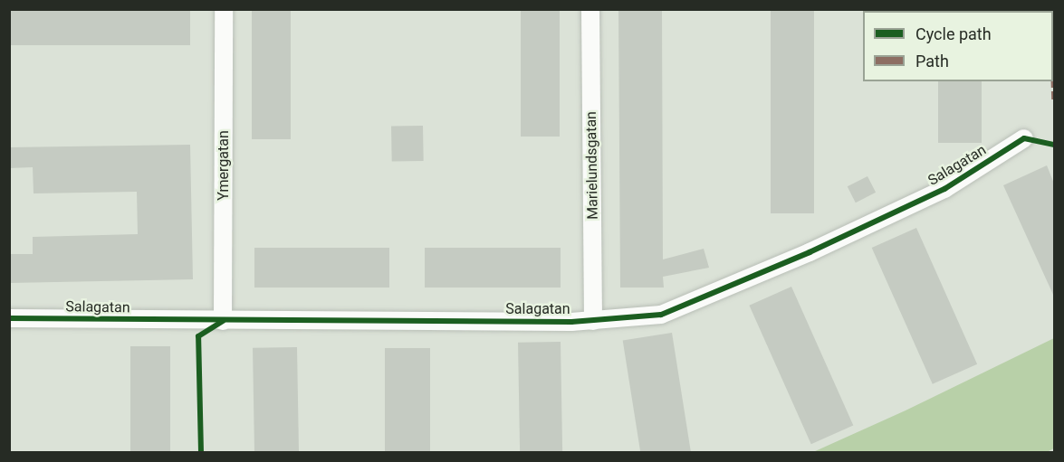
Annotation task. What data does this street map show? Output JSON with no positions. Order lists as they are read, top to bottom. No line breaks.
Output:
{"streets":{"street":["Ymergatan","Marielundsgatan","Salagatan"]},"crossings":[["Ymergatan","Salagatan"],["Marielundsgatan","Salagatan"]],"legend":["Cycle path","Path"]}
